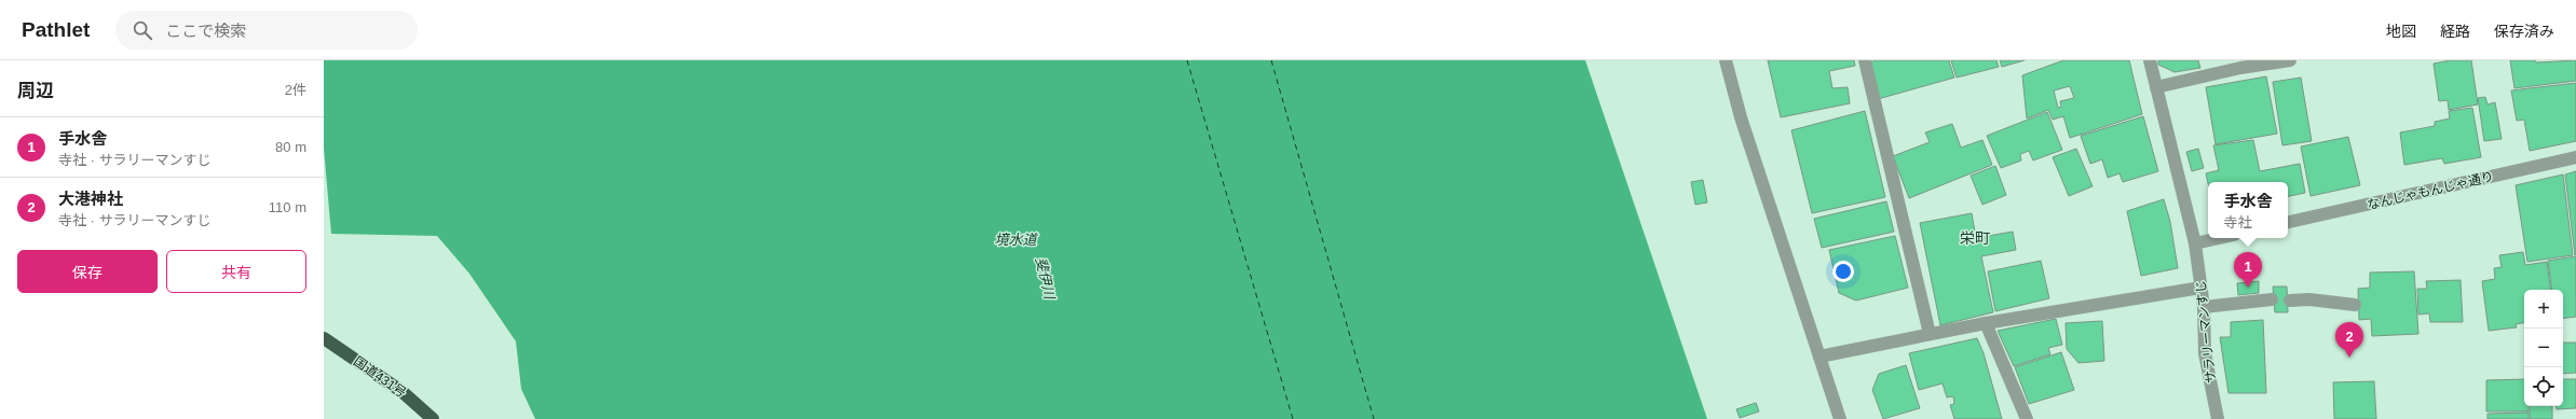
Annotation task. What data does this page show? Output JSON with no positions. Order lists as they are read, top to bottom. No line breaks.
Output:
{"streets":{"highway":["国道431号"],"street":["なんじゃもんじゃ通り","サラリーマンすじ"]},"districts":["栄町"],"water":["境水道","斐伊川"],"page":{"header":"Pathlet","search":"ここで検索","nav":["地図","経路","保存済み"],"heading":["周辺","2件"],"list":[{"mark":"1","name":"手水舎","note":"寺社 · サラリーマンすじ","value":"80 m"},{"mark":"2","name":"大港神社","note":"寺社 · サラリーマンすじ","value":"110 m"}],"popup":["手水舎","寺社"],"buttons":["保存","共有"],"pins":["1","2"],"map_buttons":["+","−"]}}
